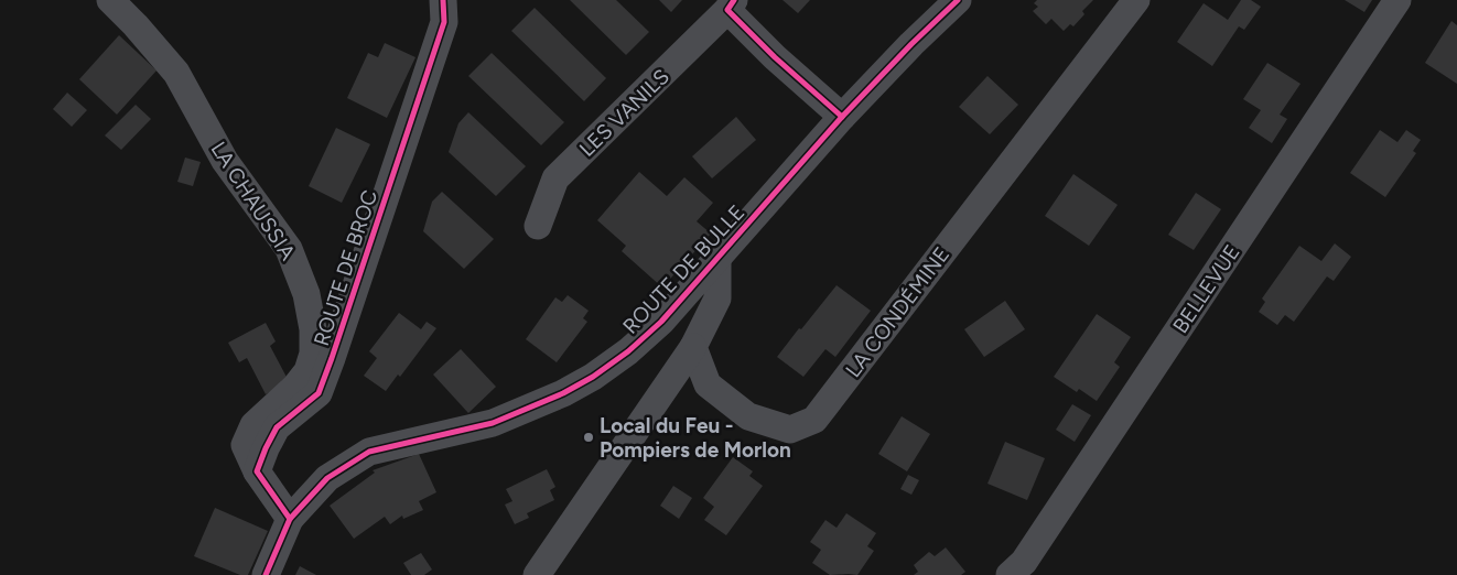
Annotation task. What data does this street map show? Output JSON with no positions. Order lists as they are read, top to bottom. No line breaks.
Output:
{"streets":{"street":["LES VANILS","LA CHAUSSIA","ROUTE DE BROC","ROUTE DE BULLE","BELLEVUE","LA CONDÉMINE"]},"crossings":[["LES VANILS","ROUTE DE BULLE"],["LA CHAUSSIA","ROUTE DE BROC"]],"places":["Local du Feu - Pompiers de Morlon"]}
